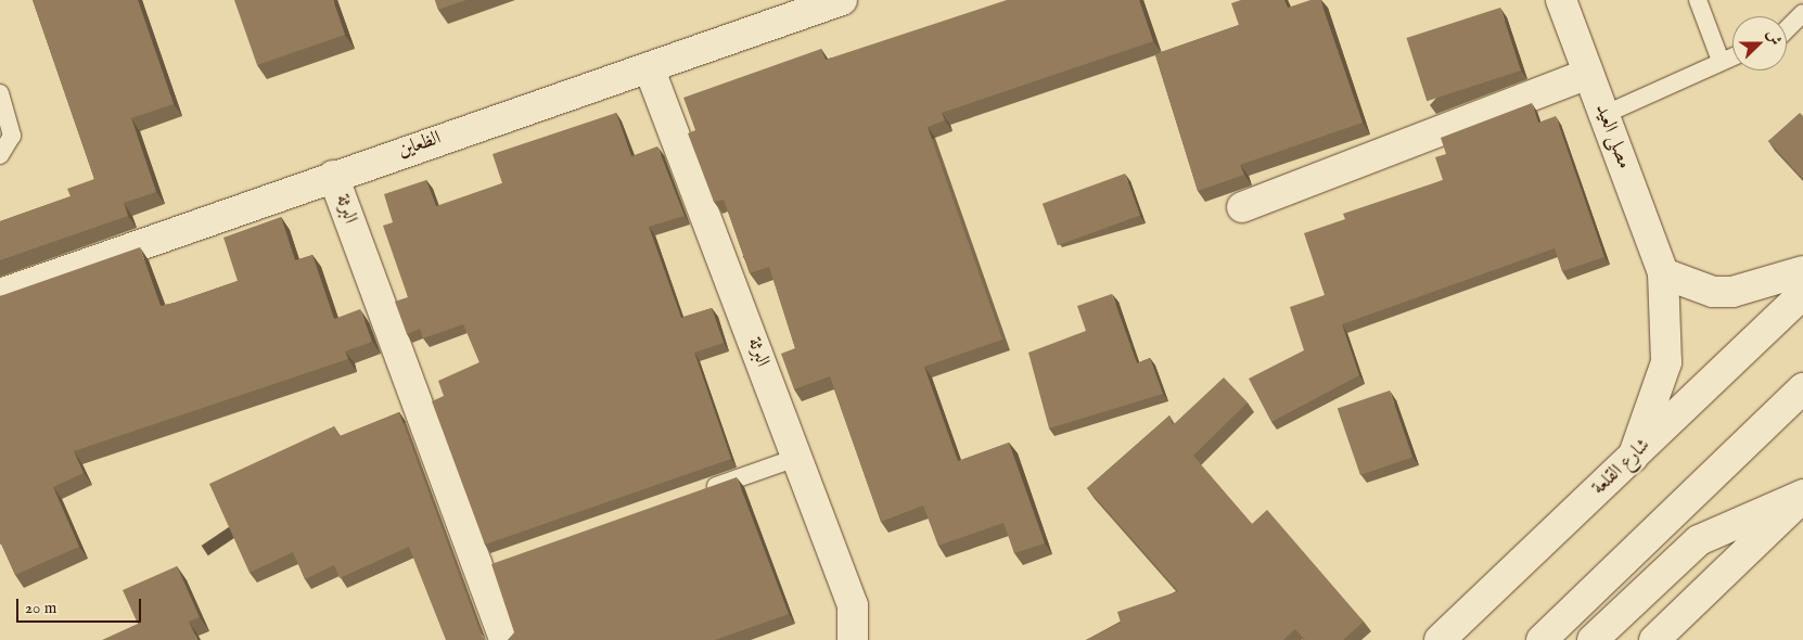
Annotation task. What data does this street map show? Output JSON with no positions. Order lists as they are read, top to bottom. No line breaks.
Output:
{"streets":{"street":["مصلى العيد","الظعاين","البرثة","شارع القلعة"]},"crossings":[["مصلى العيد","شارع القلعة"],["الظعاين","البرثة"]],"scale_bar":"20 m","north":"right"}
